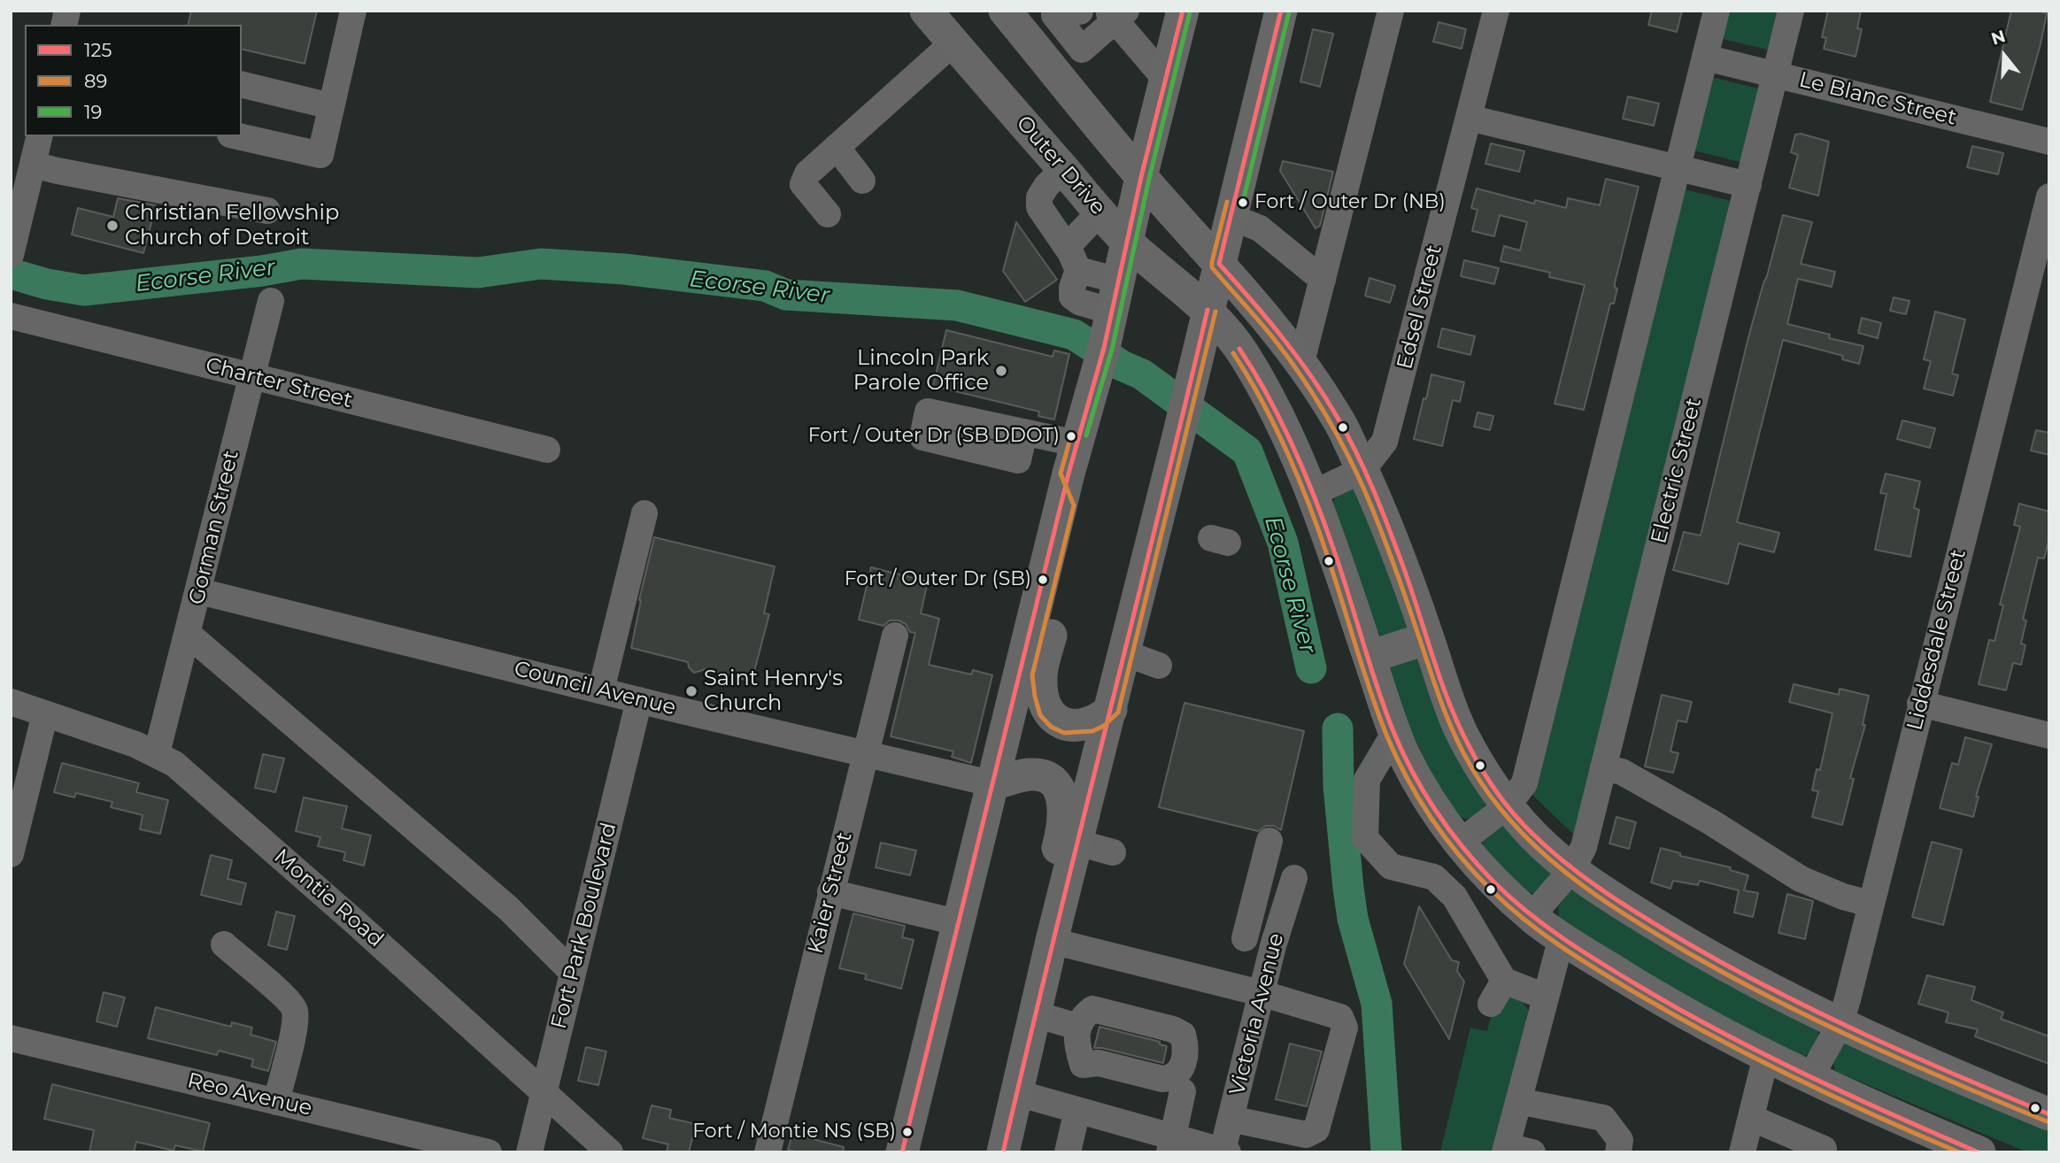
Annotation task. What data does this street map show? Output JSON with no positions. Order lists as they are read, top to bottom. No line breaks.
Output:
{"streets":{"main road":["Outer Drive"],"street":["Le Blanc Street","Edsel Street","Charter Street","Electric Street","Gorman Street","Liddesdale Street","Council Avenue","Kaier Street","Montie Road","Fort Park Boulevard","Victoria Avenue","Reo Avenue"]},"crossings":[["Le Blanc Street","Electric Street"],["Outer Drive","Edsel Street"],["Outer Drive","Electric Street"],["Outer Drive","Liddesdale Street"],["Charter Street","Gorman Street"],["Gorman Street","Council Avenue"],["Gorman Street","Montie Road"],["Council Avenue","Kaier Street"],["Council Avenue","Fort Park Boulevard"],["Montie Road","Fort Park Boulevard"]],"water":["Ecorse River"],"places":["Fort / Outer Dr (NB)","Christian Fellowship Church of Detroit","Lincoln Park Parole Office","Fort / Outer Dr (SB DDOT)","Fort / Outer Dr (SB)","Saint Henry's Church","Fort / Montie NS (SB)"],"lines":["transit line 125","transit line 19","transit line 89"],"legend":["125","89","19"],"north":"top"}
